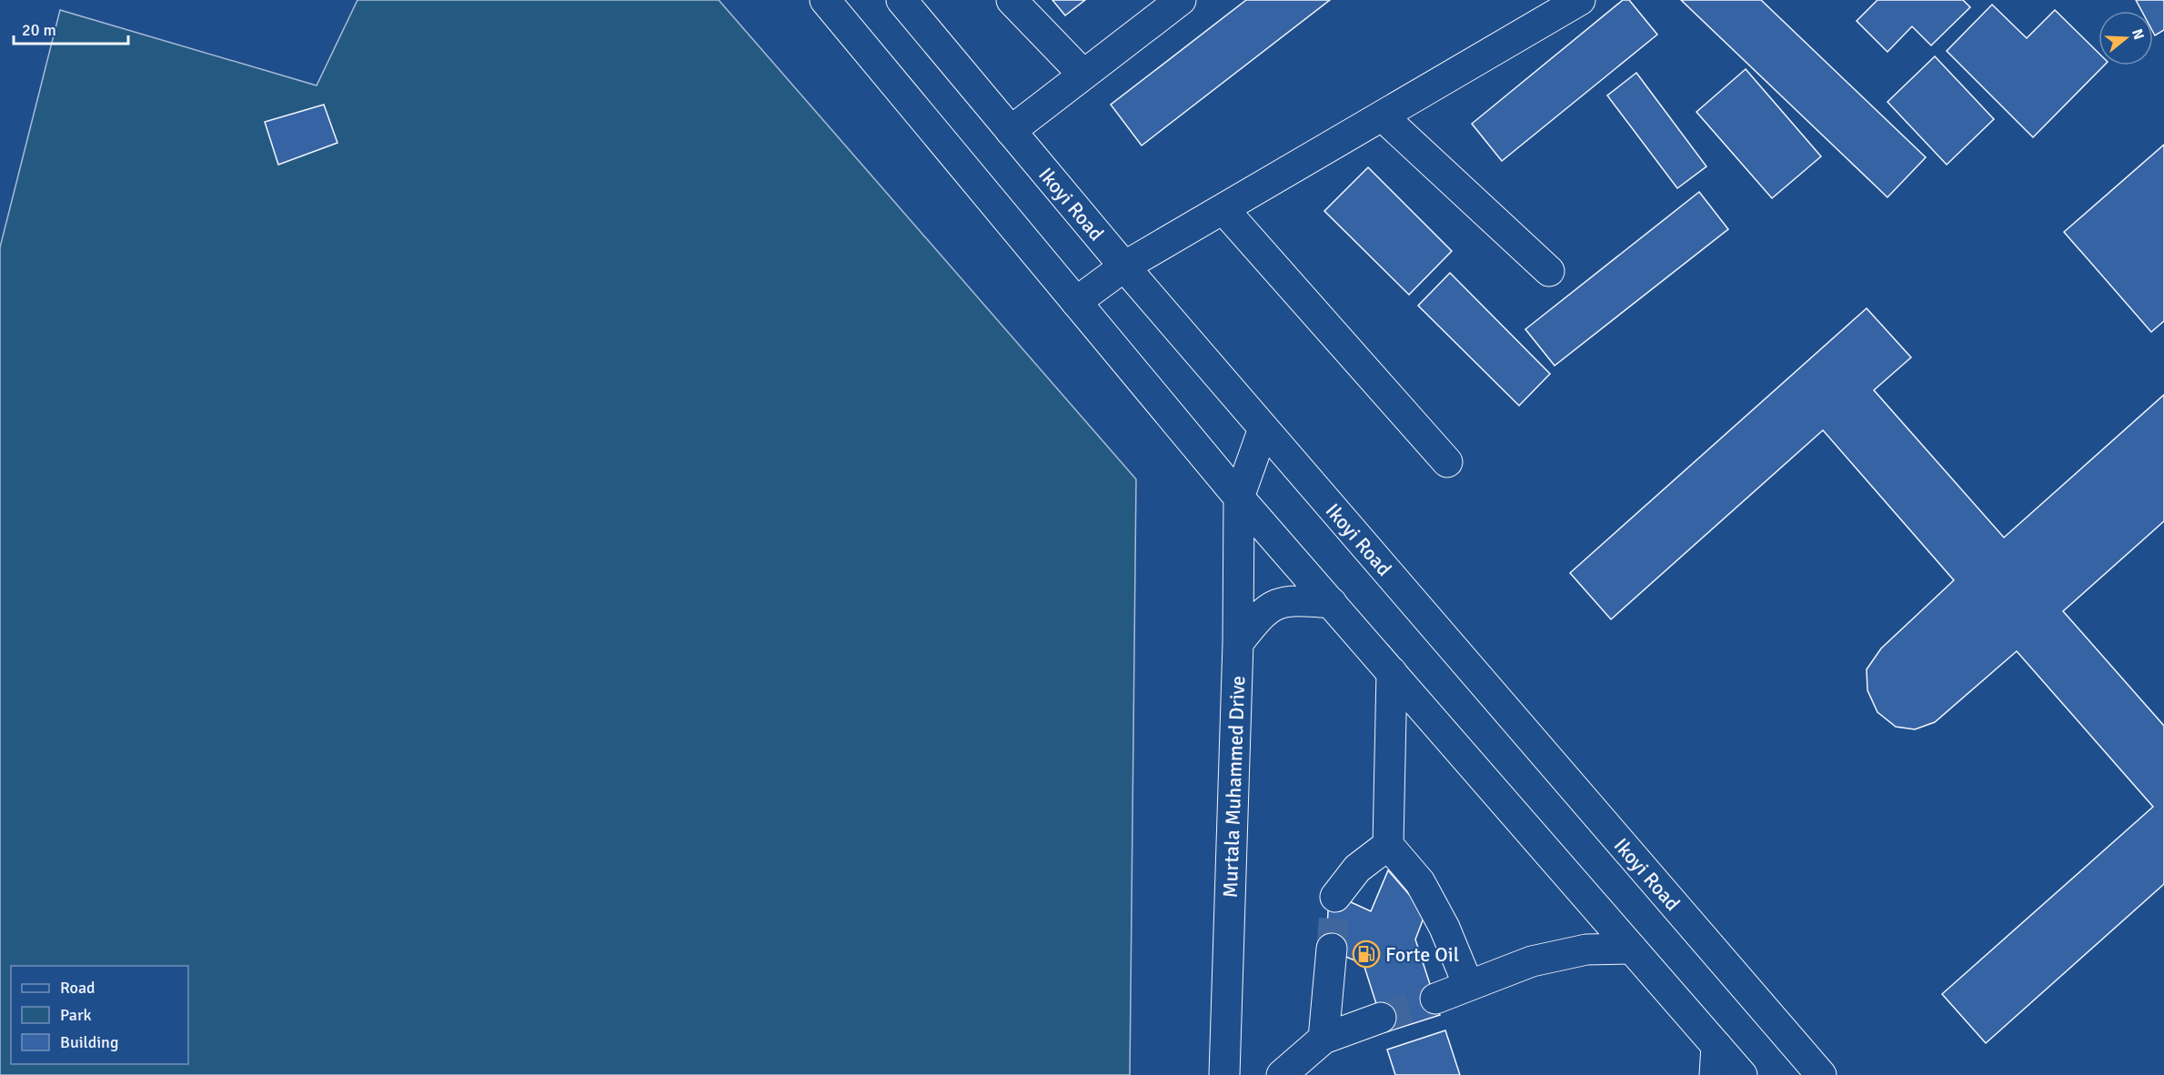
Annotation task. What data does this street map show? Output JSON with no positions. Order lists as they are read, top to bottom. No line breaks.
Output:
{"streets":{"main road":["Ikoyi Road","Murtala Muhammed Drive"]},"crossings":[["Ikoyi Road","Murtala Muhammed Drive"]],"places":{"fuel station":["Forte Oil"]},"legend":["Road","Park","Building"],"scale_bar":"20 m","north":"right"}
